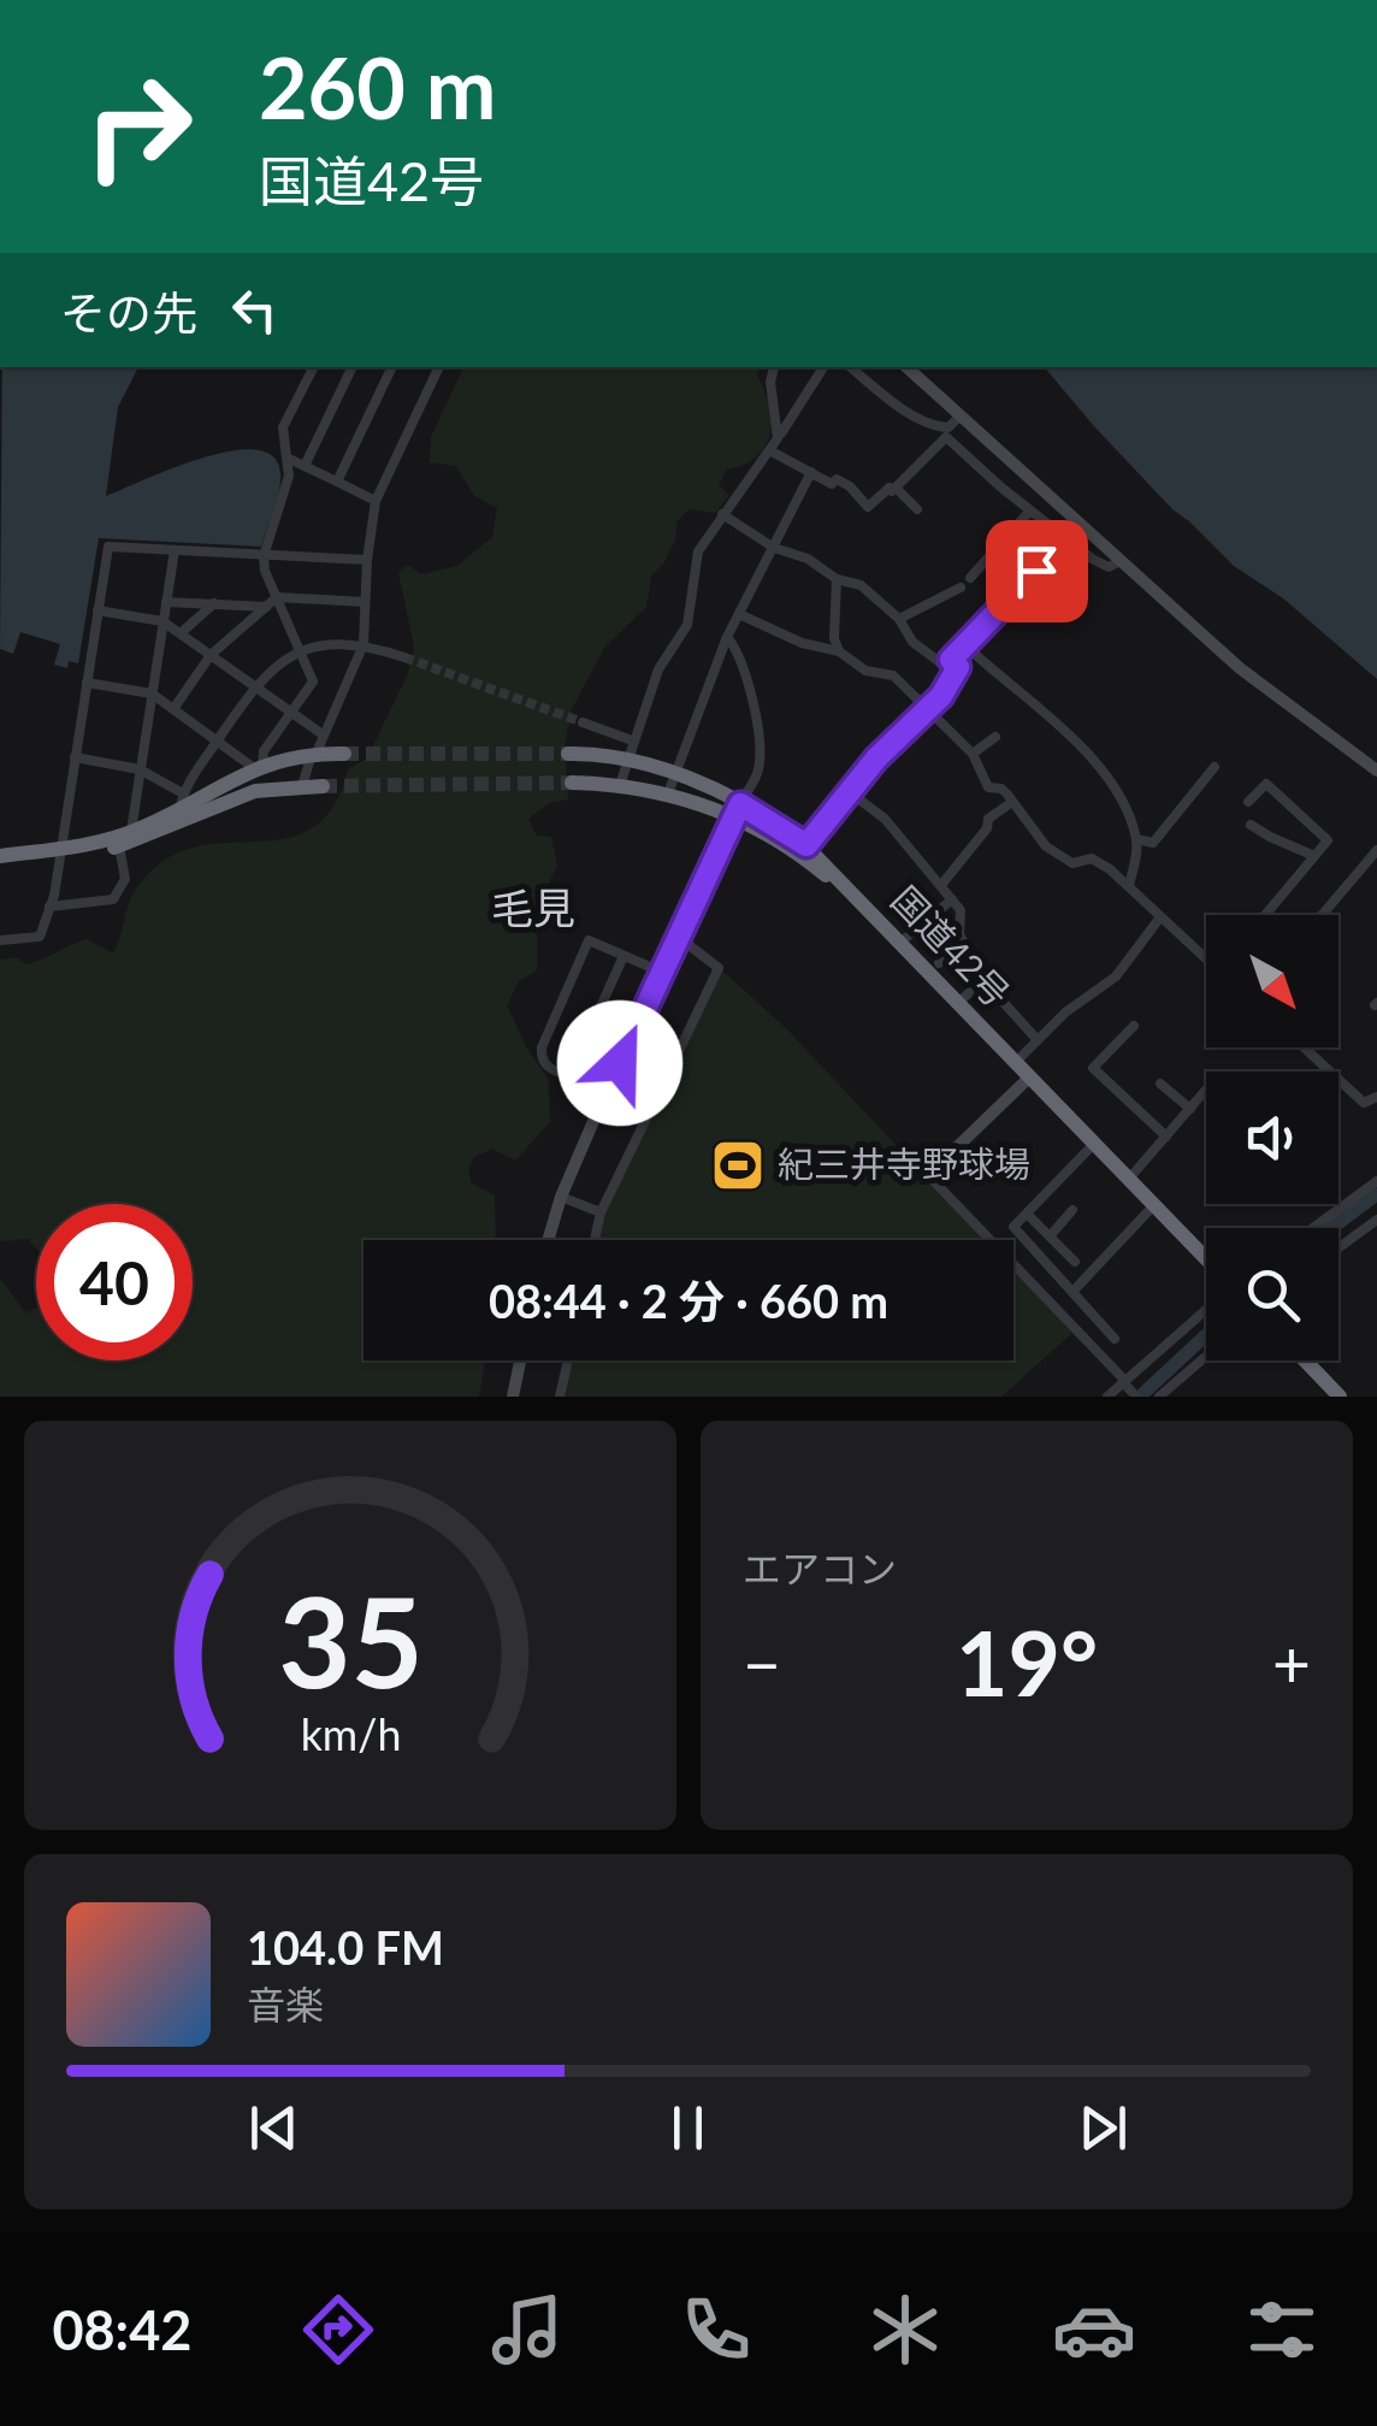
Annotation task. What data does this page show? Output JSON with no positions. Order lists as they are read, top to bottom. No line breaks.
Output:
{"streets":{"highway":["国道42号"]},"districts":["毛見"],"places":{"sports":["紀三井寺野球場"]},"north":"bottom right","page":{"turn":["260 m","国道42号"],"then":"その先","limit":"40","trip":"08:44 · 2 分 · 660 m","tile":"エアコン","heat":["−","19°","+"],"song":["104.0 FM","音楽"],"tabs":"08:42","gauge":["35","km/h"]}}
